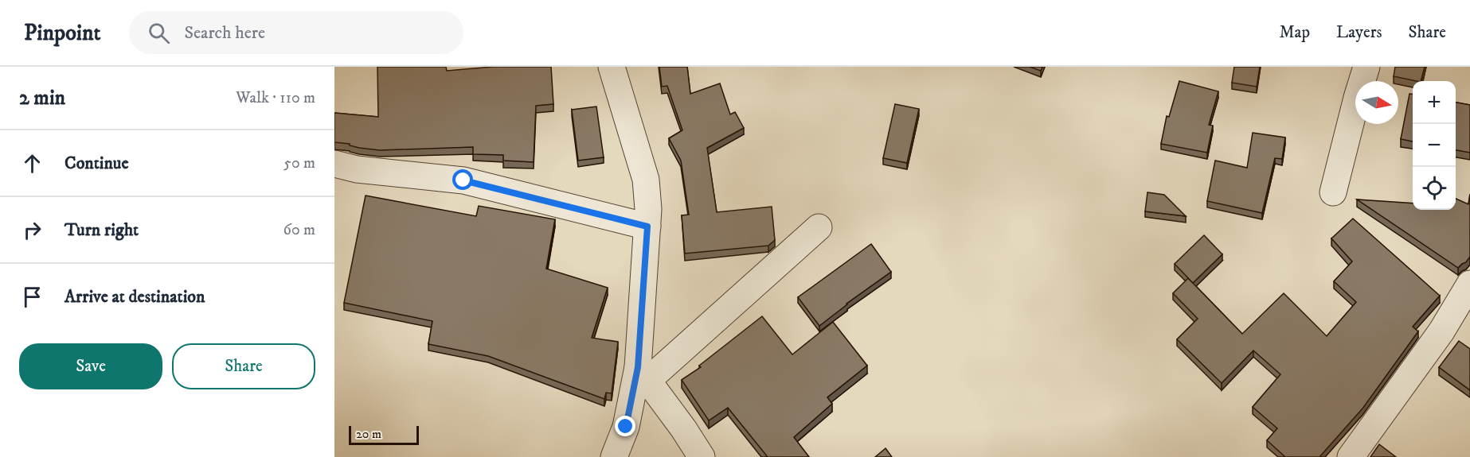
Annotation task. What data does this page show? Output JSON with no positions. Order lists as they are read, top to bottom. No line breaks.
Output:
{"scale_bar":"20 m","north":"right","page":{"header":"Pinpoint","search":"Search here","nav":["Map","Layers","Share"],"heading":["2 min","Walk · 110 m"],"map_buttons":["+","−"],"list":[["Continue","50 m"],["Turn right","60 m"],"Arrive at destination"],"buttons":["Save","Share"],"scale":"20 m"}}
